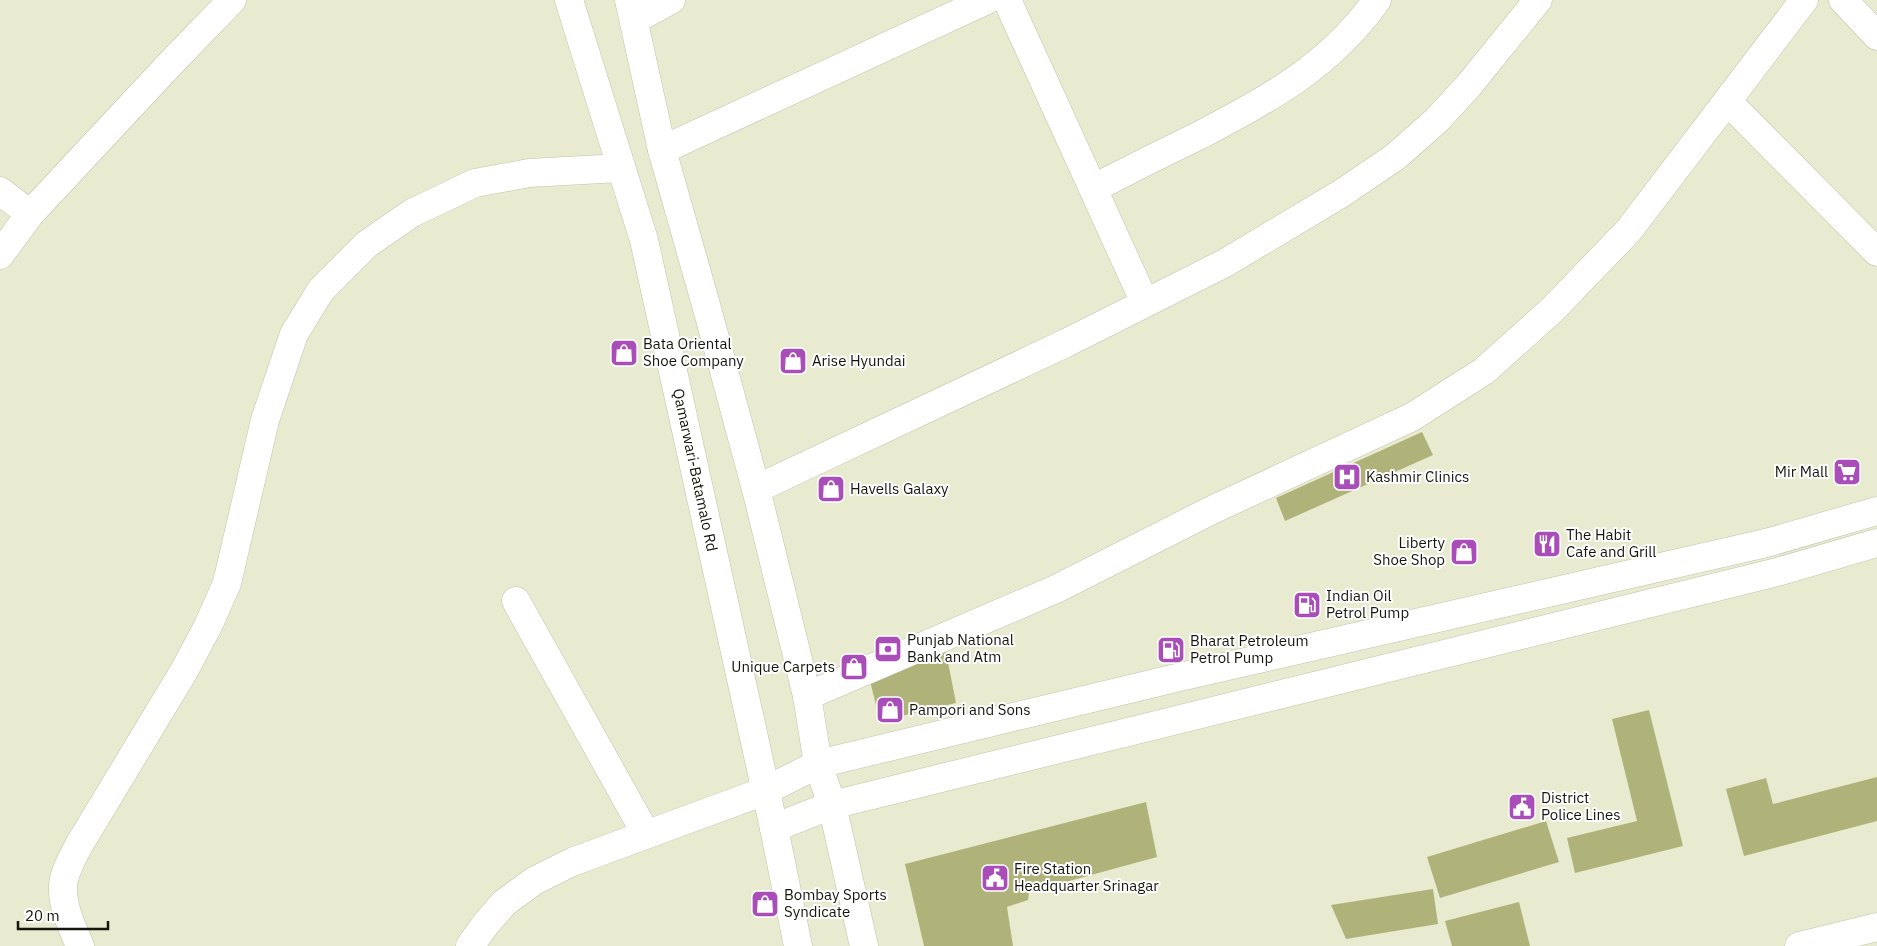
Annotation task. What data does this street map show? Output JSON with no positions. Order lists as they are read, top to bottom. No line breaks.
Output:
{"streets":{"street":["Qamarwari-Batamalo Rd"]},"places":{"shop":["Bata Oriental Shoe Company","Arise Hyundai","Havells Galaxy","Liberty Shoe Shop","Unique Carpets","Pampori and Sons","Bombay Sports Syndicate"],"supermarket":["Mir Mall"],"hospital":["Kashmir Clinics"],"restaurant":["The Habit Cafe and Grill"],"fuel station":["Indian Oil Petrol Pump","Bharat Petroleum Petrol Pump"],"bank":["Punjab National Bank and Atm"],"public building":["District Police Lines","Fire Station Headquarter Srinagar"]},"scale_bar":"20 m"}
